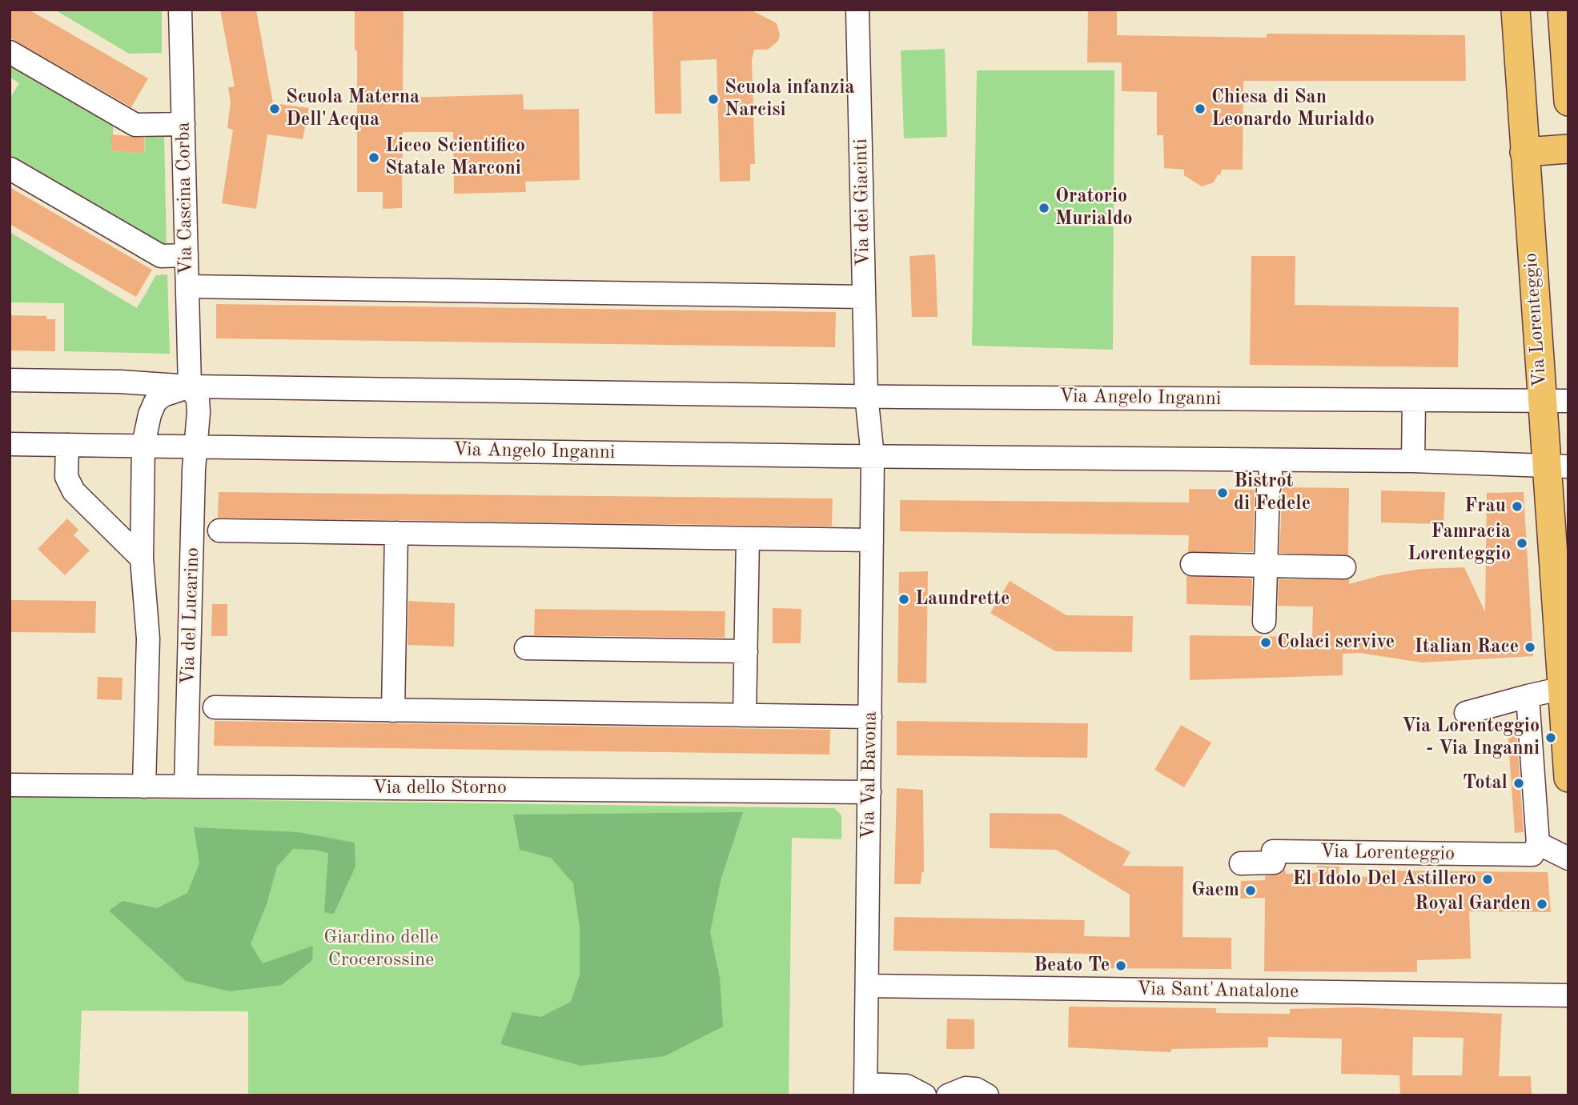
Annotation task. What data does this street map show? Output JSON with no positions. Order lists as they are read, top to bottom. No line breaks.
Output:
{"streets":{"main road":["Via Lorenteggio"],"street":["Via Cascina Corba","Via dei Giacinti","Via Angelo Inganni","Via del Lucarino","Via Val Bavona","Via dello Storno","Via Sant'Anatalone"]},"crossings":[["Via Cascina Corba","Via Angelo Inganni"],["Via dei Giacinti","Via Angelo Inganni"],["Via Lorenteggio","Via Angelo Inganni"],["Via Angelo Inganni","Via del Lucarino"],["Via Angelo Inganni","Via Val Bavona"],["Via del Lucarino","Via dello Storno"],["Via Val Bavona","Via dello Storno"],["Via Val Bavona","Via Sant'Anatalone"]],"parks":["Giardino delle Crocerossine"],"places":["Scuola infanzia Narcisi","Scuola Materna Dell'Acqua","Chiesa di San Leonardo Murialdo","Liceo Scientifico Statale Marconi","Oratorio Murialdo","Bistrot di Fedele","Frau","Famracia Lorenteggio","Laundrette","Colaci servive","Italian Race","Via Lorenteggio - Via Inganni","Total","El Idolo Del Astillero","Gaem","Royal Garden","Beato Te"]}
